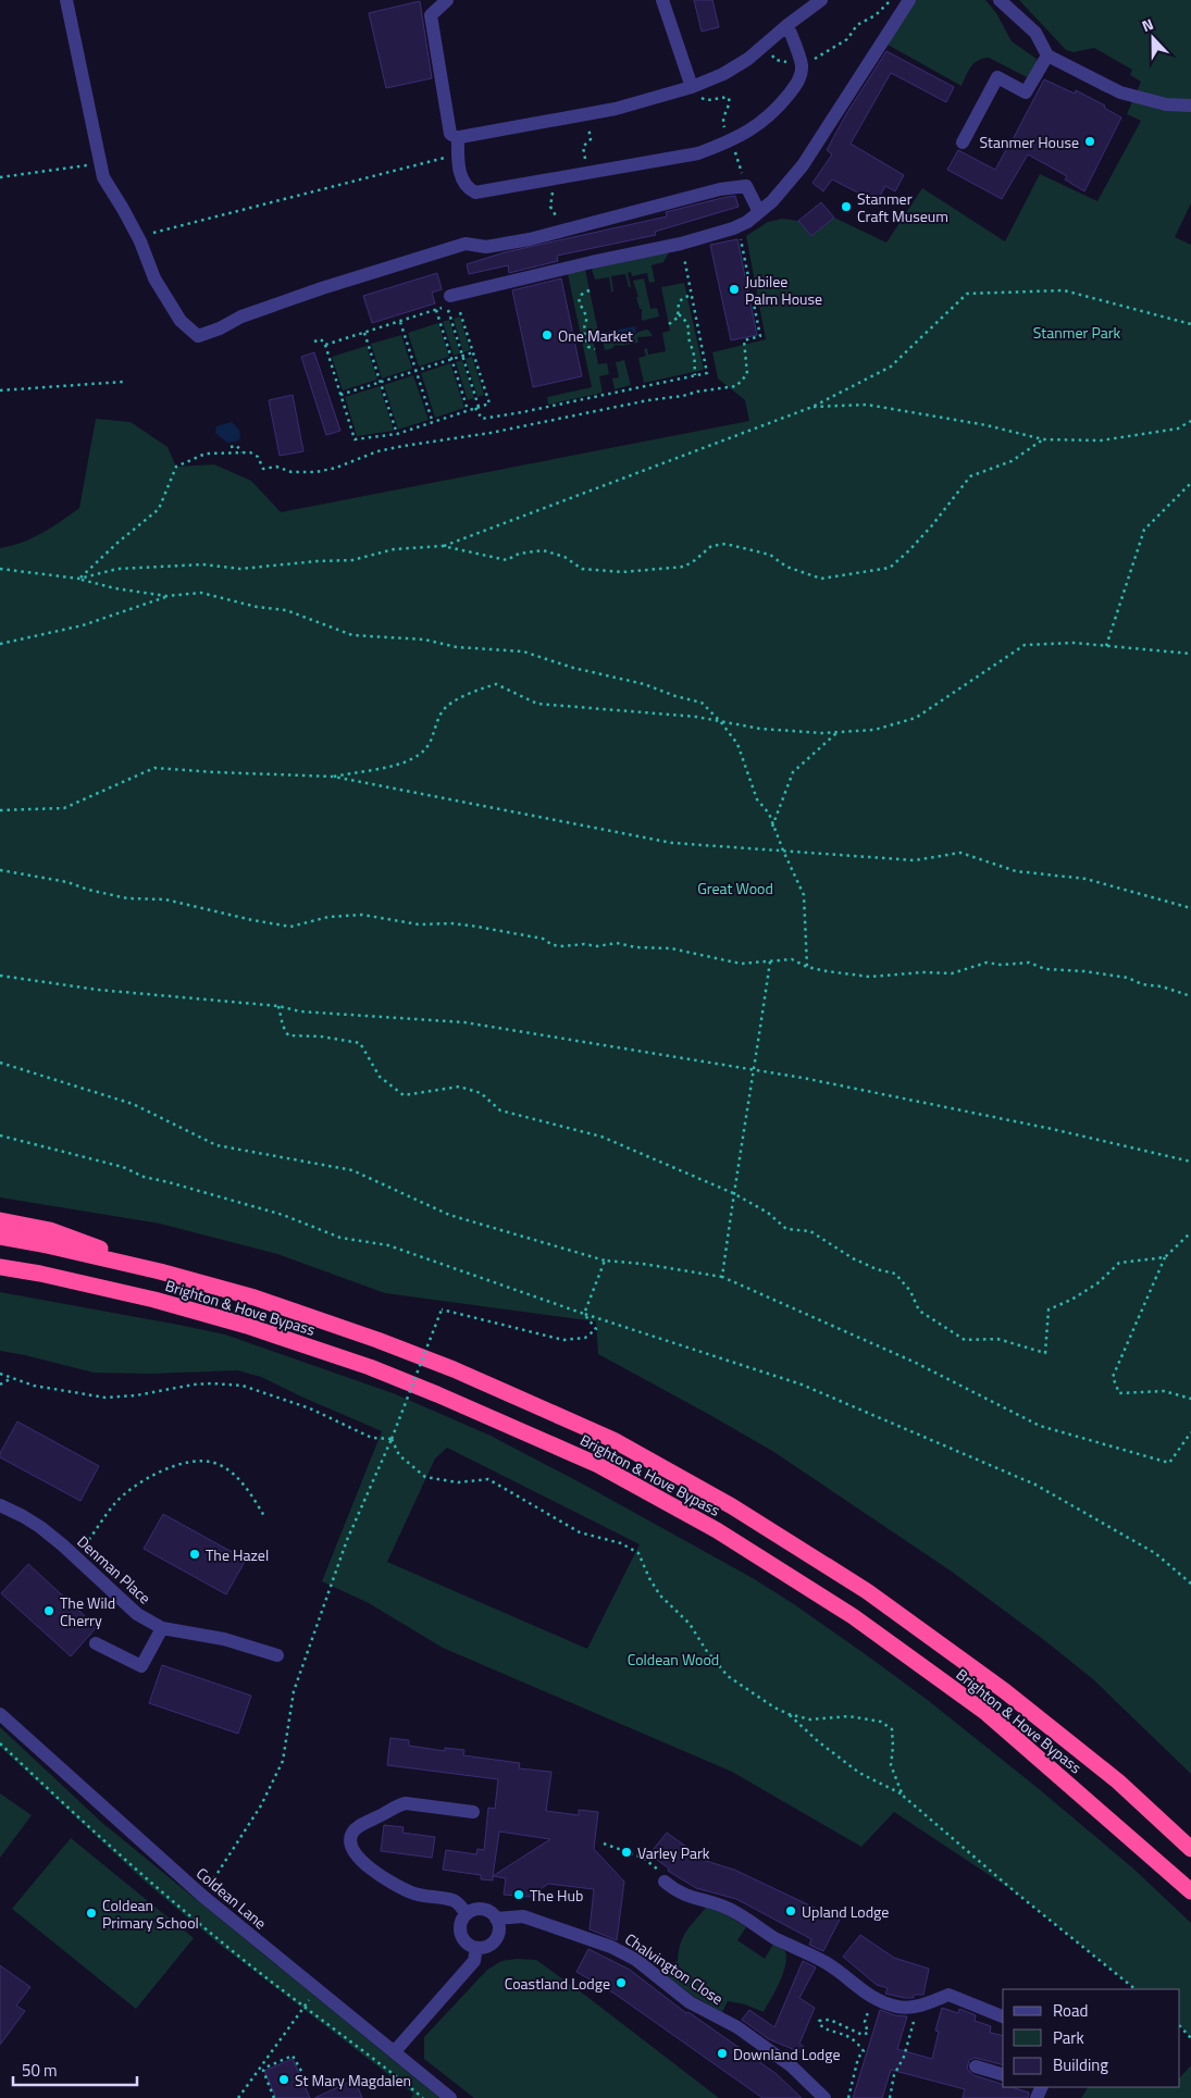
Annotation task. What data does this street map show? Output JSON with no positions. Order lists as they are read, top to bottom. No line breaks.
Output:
{"streets":{"highway":["Brighton & Hove Bypass"],"street":["Denman Place","Coldean Lane","Chalvington Close"]},"parks":["Stanmer Park","Great Wood","Coldean Wood"],"places":["Stanmer House","Stanmer Craft Museum","Jubilee Palm House","One Market","The Hazel","The Wild Cherry","Varley Park","The Hub","Upland Lodge","Coldean Primary School","Coastland Lodge","Downland Lodge","St Mary Magdalen"],"legend":["Road","Park","Building"],"scale_bar":"50 m","north":"top"}
